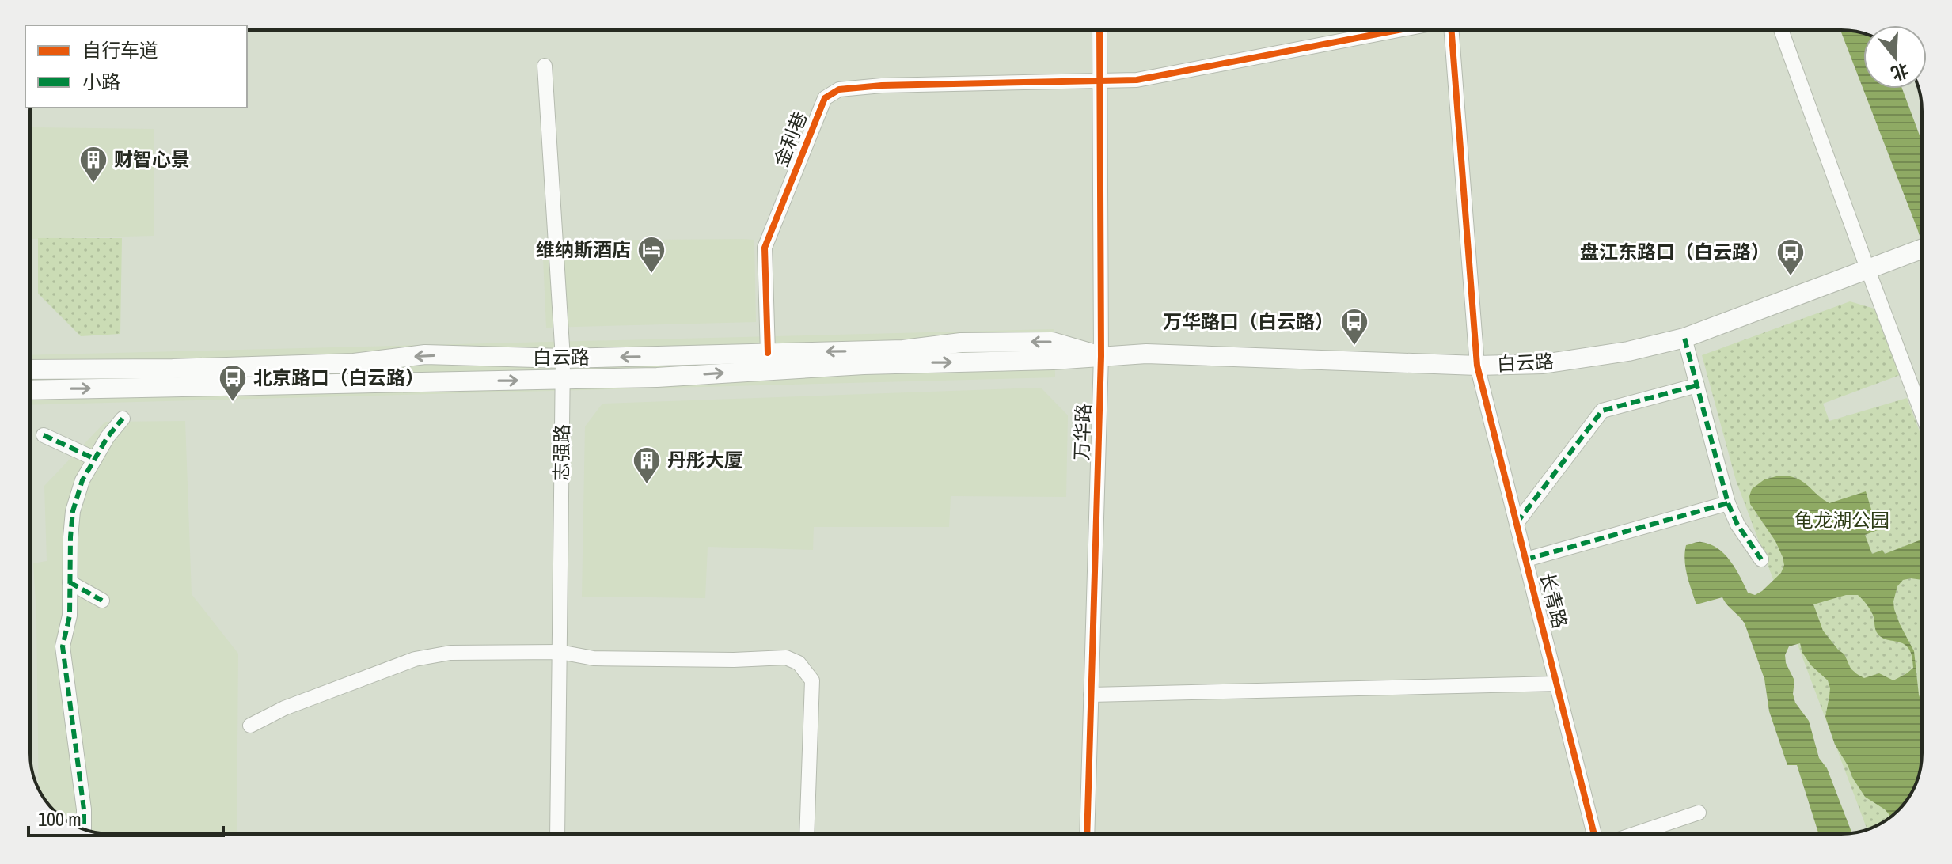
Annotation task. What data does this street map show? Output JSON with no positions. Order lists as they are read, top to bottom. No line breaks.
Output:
{"streets":{"main road":["白云路"],"street":["金利巷","万华路","志强路","长青路"]},"crossings":[["金利巷","白云路"],["金利巷","万华路"],["白云路","万华路"],["白云路","志强路"],["白云路","长青路"]],"parks":["龟龙湖公园"],"places":{"building":["财智心景","丹彤大厦"],"hotel":["维纳斯酒店"],"bus stop":["盘江东路口（白云路）","万华路口（白云路）","北京路口（白云路）"]},"legend":["自行车道","小路"],"scale_bar":"100 m","north":"bottom"}
